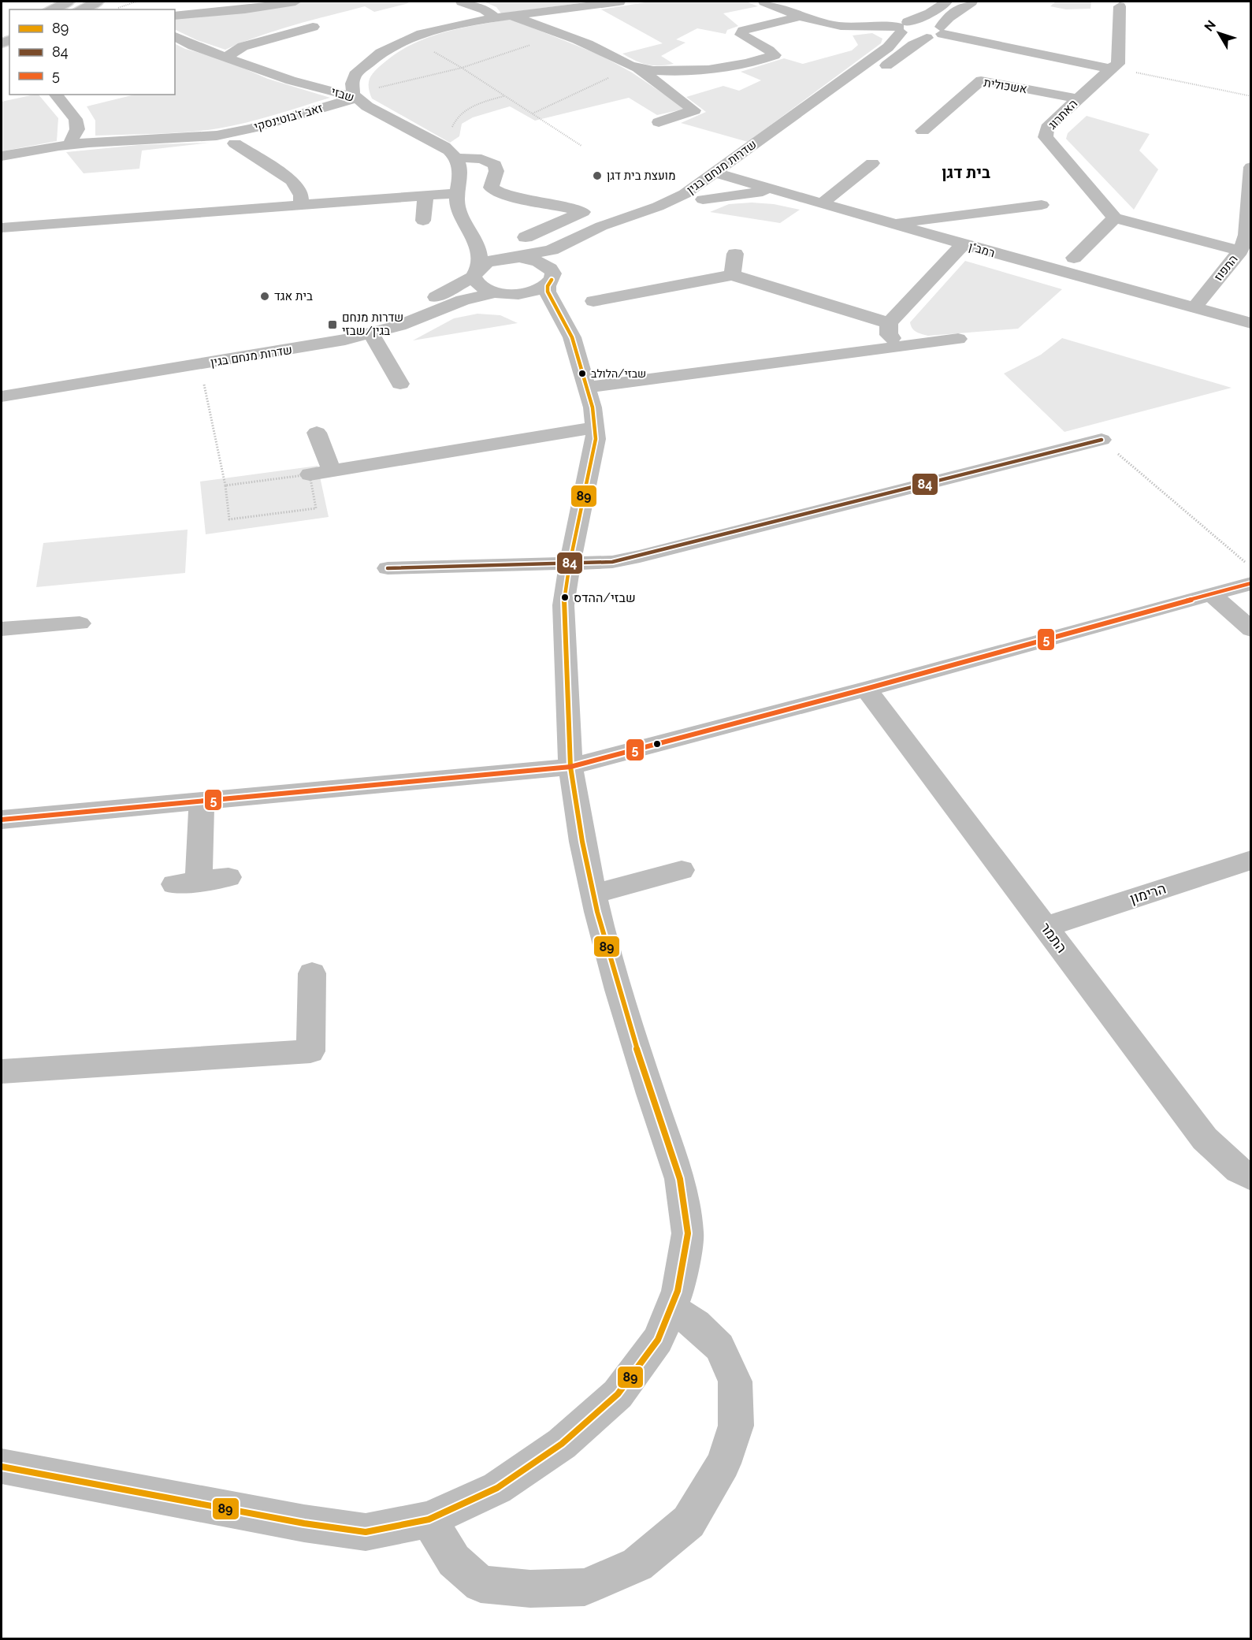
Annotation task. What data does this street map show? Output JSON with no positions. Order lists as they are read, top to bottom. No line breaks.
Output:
{"streets":{"street":["אשכולית","שבזי","האתרוג","זאב ז'בוטינסקי","שדרות מנחם בגין","רמב\"ן","התפוז","הרימון","התמר"]},"crossings":[["אשכולית","האתרוג"],["שבזי","זאב ז'בוטינסקי"],["שדרות מנחם בגין","רמב\"ן"],["רמב\"ן","התפוז"],["הרימון","התמר"]],"districts":["בית דגן"],"places":{"other":["מועצת בית דגן","בית אגד","שבזי/הלולב","שבזי/ההדס"],"transit":["שדרות מנחם בגין/שבזי"]},"lines":["transit line 89","transit line 84","transit line 5"],"legend":["89","84","5"],"north":"top left"}
